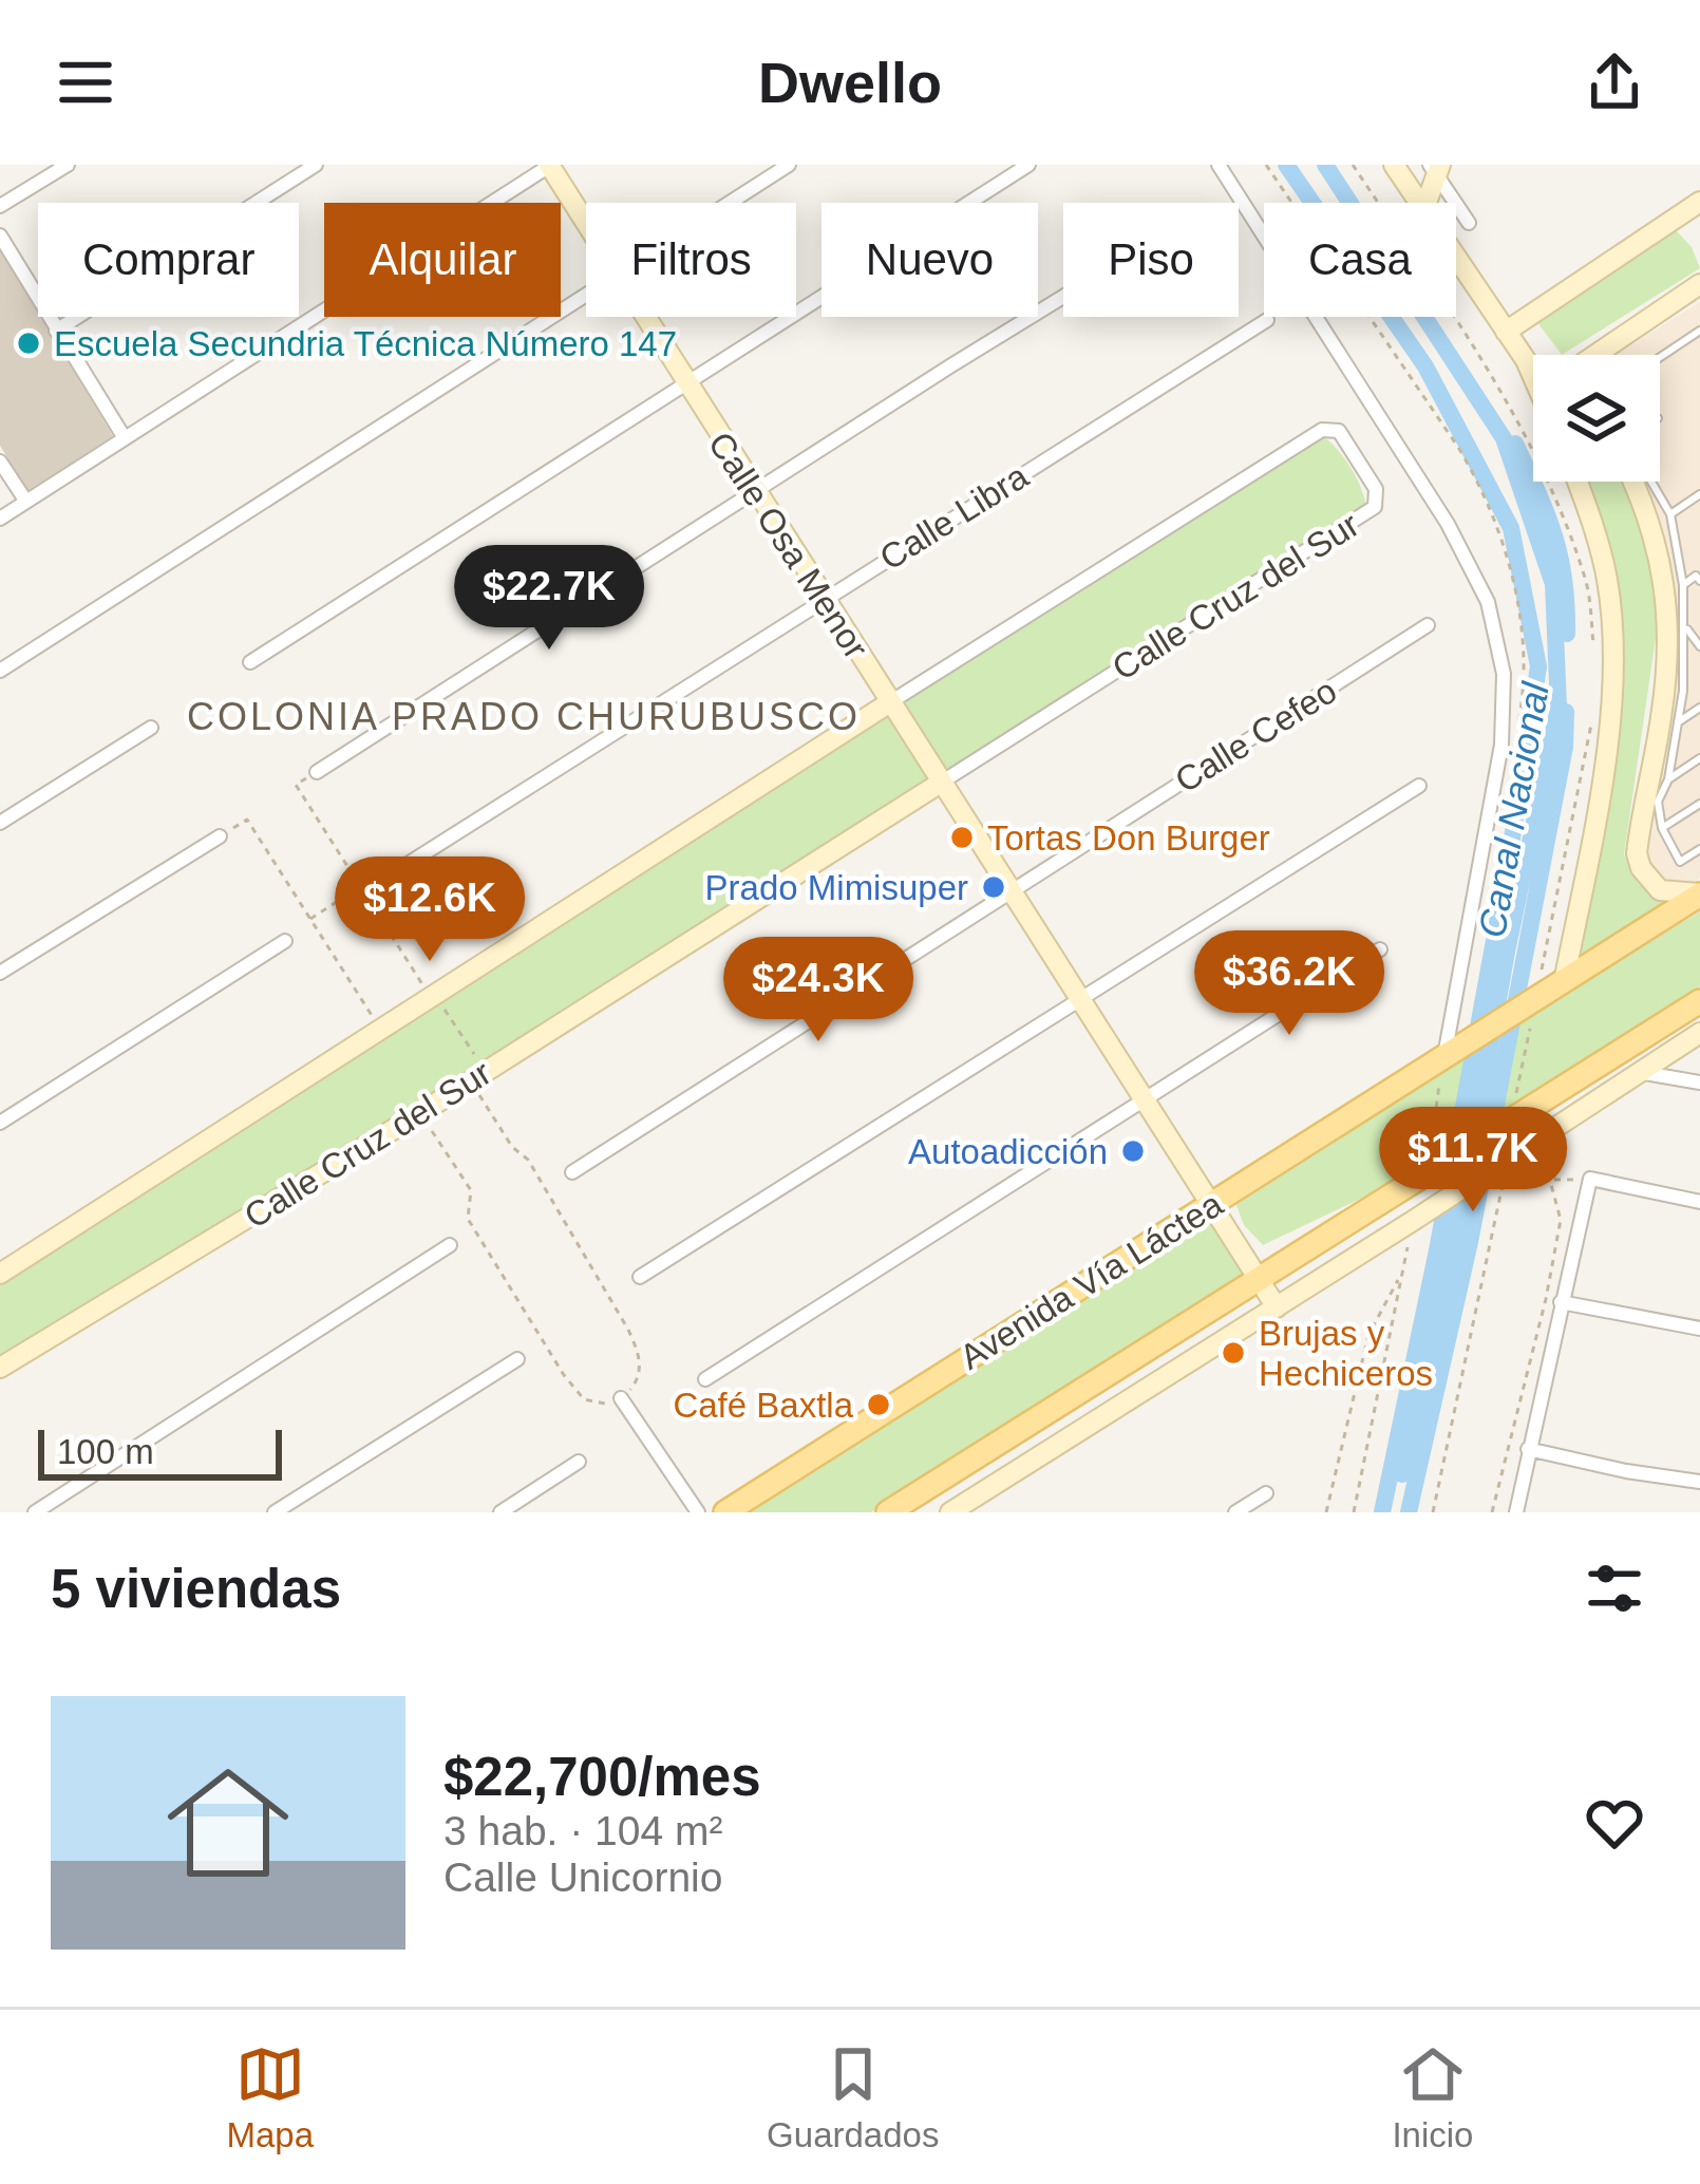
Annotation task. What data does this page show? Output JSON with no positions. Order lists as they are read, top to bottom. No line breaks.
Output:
{"streets":{"main road":["Avenida Vía Láctea"],"street":["Calle Libra","Calle Osa Menor","Calle Cruz del Sur","Calle Cefeo"]},"crossings":[["Calle Libra","Calle Osa Menor"],["Calle Osa Menor","Calle Cruz del Sur"],["Calle Osa Menor","Calle Cefeo"],["Calle Osa Menor","Avenida Vía Láctea"]],"districts":["COLONIA PRADO CHURUBUSCO"],"water":["Canal Nacional"],"places":["Escuela Secundria Técnica Número 147","Tortas Don Burger","Prado Mimisuper","Autoadicción","Brujas y Hechiceros","Café Baxtla"],"scale_bar":"100 m","page":{"header":"Dwello","chip":["Comprar","Alquilar","Filtros","Nuevo","Piso","Casa"],"price":["$22.7K","$12.6K","$36.2K","$24.3K","$11.7K"],"scale":"100 m","heading":"5 viviendas","list":[{"name":"$22,700/mes","note":"3 hab. · 104 m² · Calle Unicornio"}],"tabs":["Mapa","Guardados","Inicio"]}}
